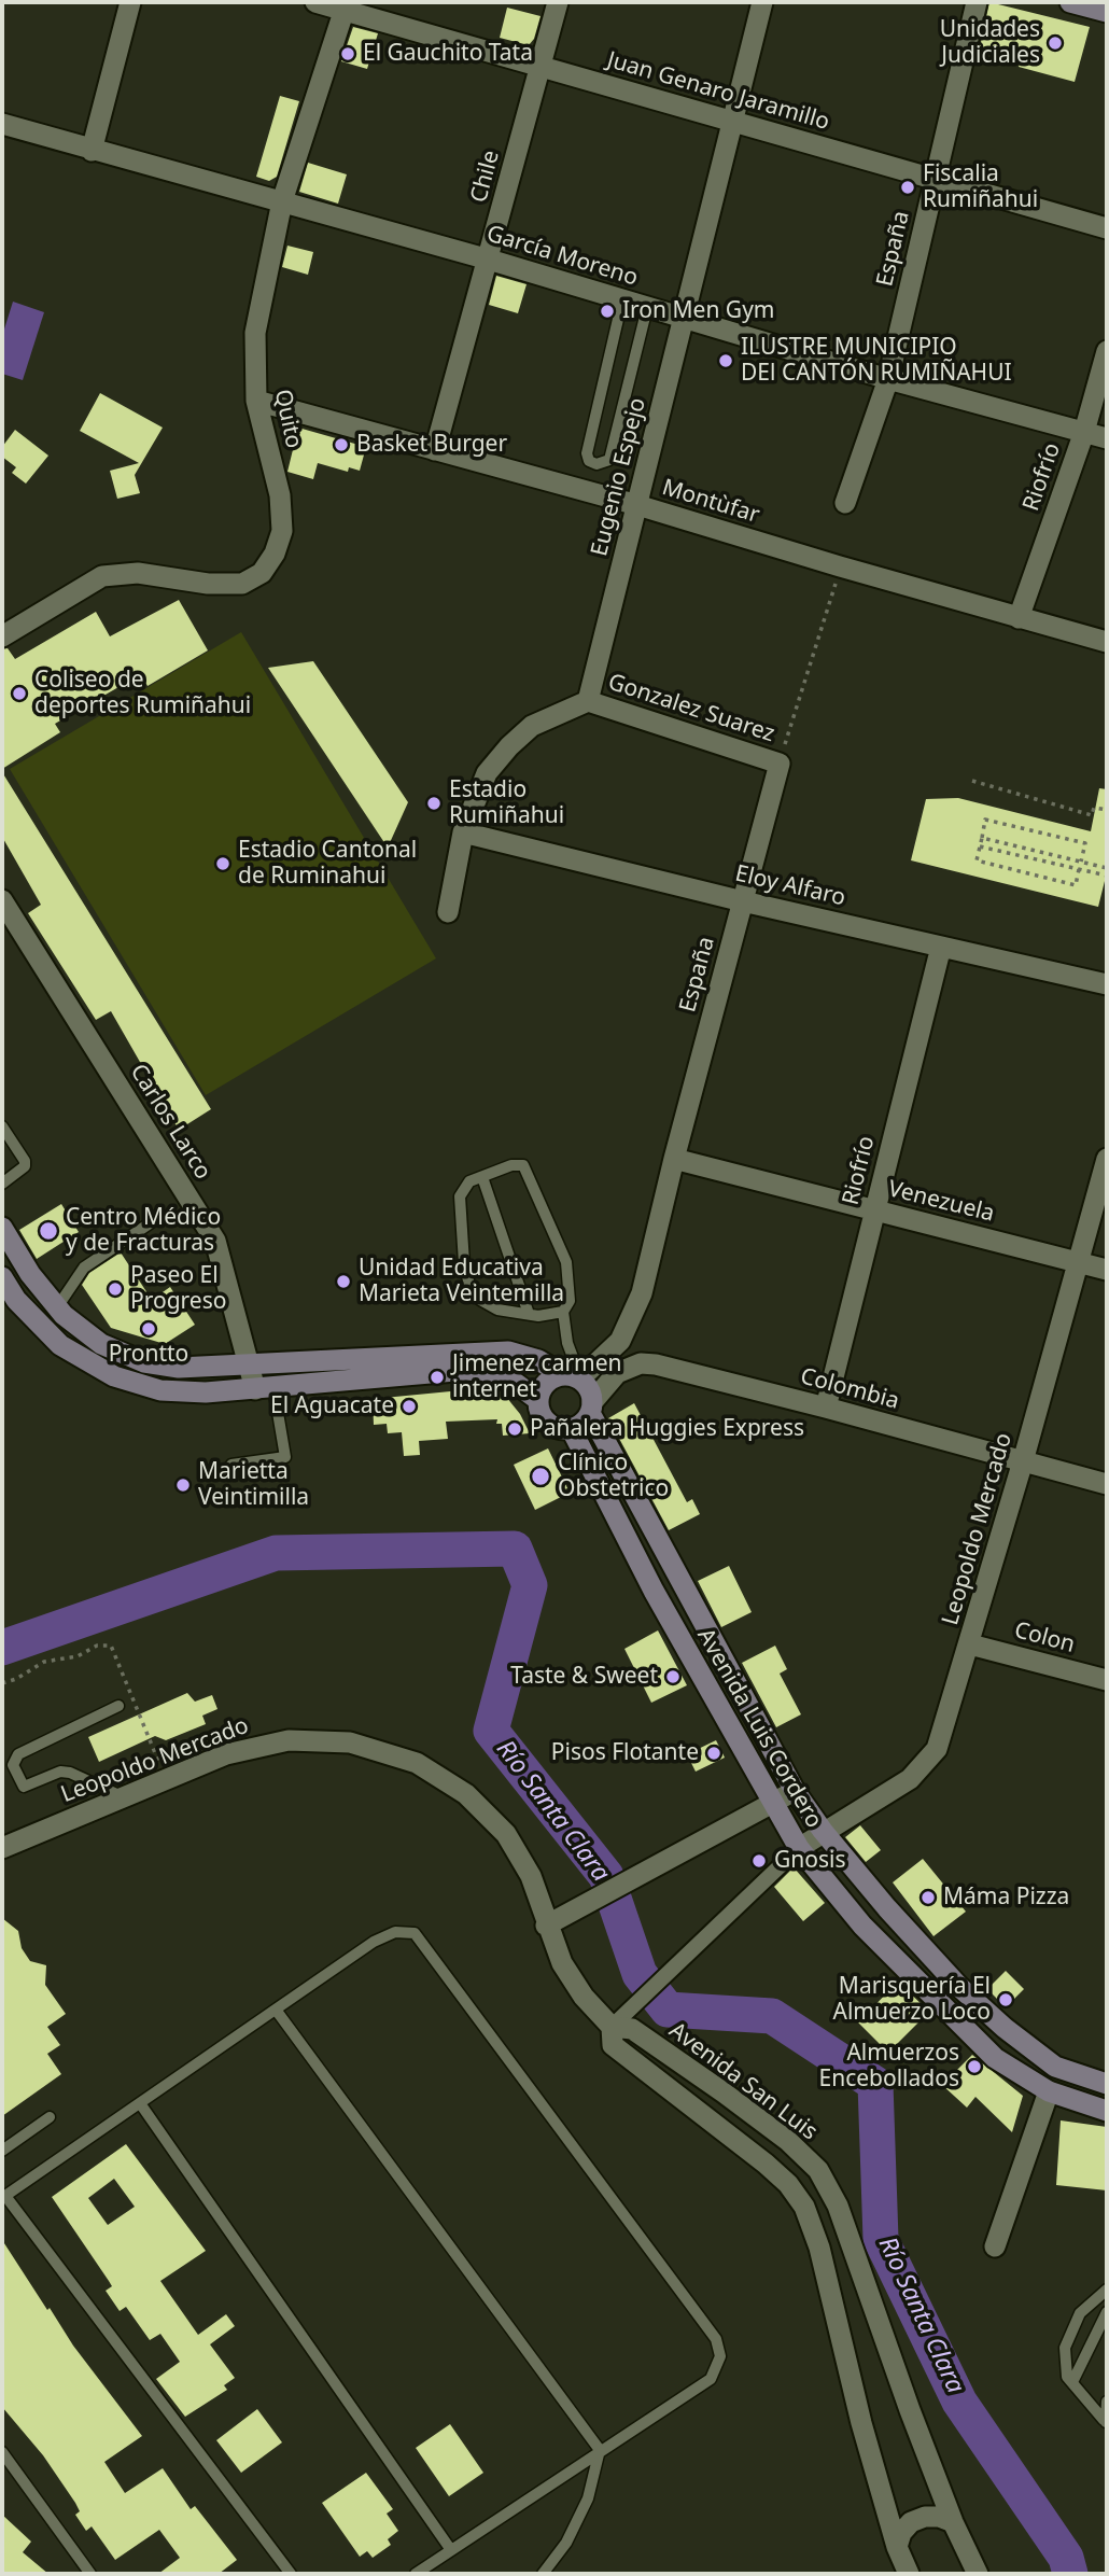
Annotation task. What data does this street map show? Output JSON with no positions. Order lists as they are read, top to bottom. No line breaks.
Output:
{"streets":{"main road":["Avenida Luis Cordero"],"street":["Juan Genaro Jaramillo","Chile","España","García Moreno","Quito","Eugenio Espejo","Riofrío","Montùfar","Gonzalez Suarez","Eloy Alfaro","Carlos Larco","Venezuela","Colombia","Leopoldo Mercado","Colon","Avenida San Luis"]},"crossings":[["Juan Genaro Jaramillo","Chile"],["Juan Genaro Jaramillo","España"],["Juan Genaro Jaramillo","Quito"],["Juan Genaro Jaramillo","Eugenio Espejo"],["Chile","García Moreno"],["Chile","Montùfar"],["España","García Moreno"],["España","Gonzalez Suarez"],["España","Eloy Alfaro"],["España","Venezuela"],["España","Colombia"],["España","Avenida Luis Cordero"],["García Moreno","Quito"],["García Moreno","Eugenio Espejo"],["García Moreno","Riofrío"],["Quito","Montùfar"],["Eugenio Espejo","Montùfar"],["Eugenio Espejo","Gonzalez Suarez"],["Riofrío","Montùfar"],["Riofrío","Eloy Alfaro"],["Riofrío","Venezuela"],["Riofrío","Colombia"],["Venezuela","Leopoldo Mercado"],["Colombia","Leopoldo Mercado"],["Colombia","Avenida Luis Cordero"],["Leopoldo Mercado","Colon"],["Leopoldo Mercado","Avenida Luis Cordero"],["Leopoldo Mercado","Avenida San Luis"]],"water":["Río Santa Clara"],"places":["Unidades Judiciales","El Gauchito Tata","Fiscalia Rumiñahui","Iron Men Gym","ILUSTRE MUNICIPIO DEl CANTÓN RUMIÑAHUI","Basket Burger","Coliseo de deportes Rumiñahui","Estadio Rumiñahui","Estadio Cantonal de Ruminahui","Centro Médico y de Fracturas","Unidad Educativa Marieta Veintemilla","Paseo El Progreso","Prontto","Jimenez carmen internet","El Aguacate","Pañalera Huggies Express","Clínico Obstetrico","Marietta Veintimilla","Taste & Sweet","Pisos Flotante","Gnosis","Máma Pizza","Marisquería El Almuerzo Loco","Almuerzos Encebollados"]}
